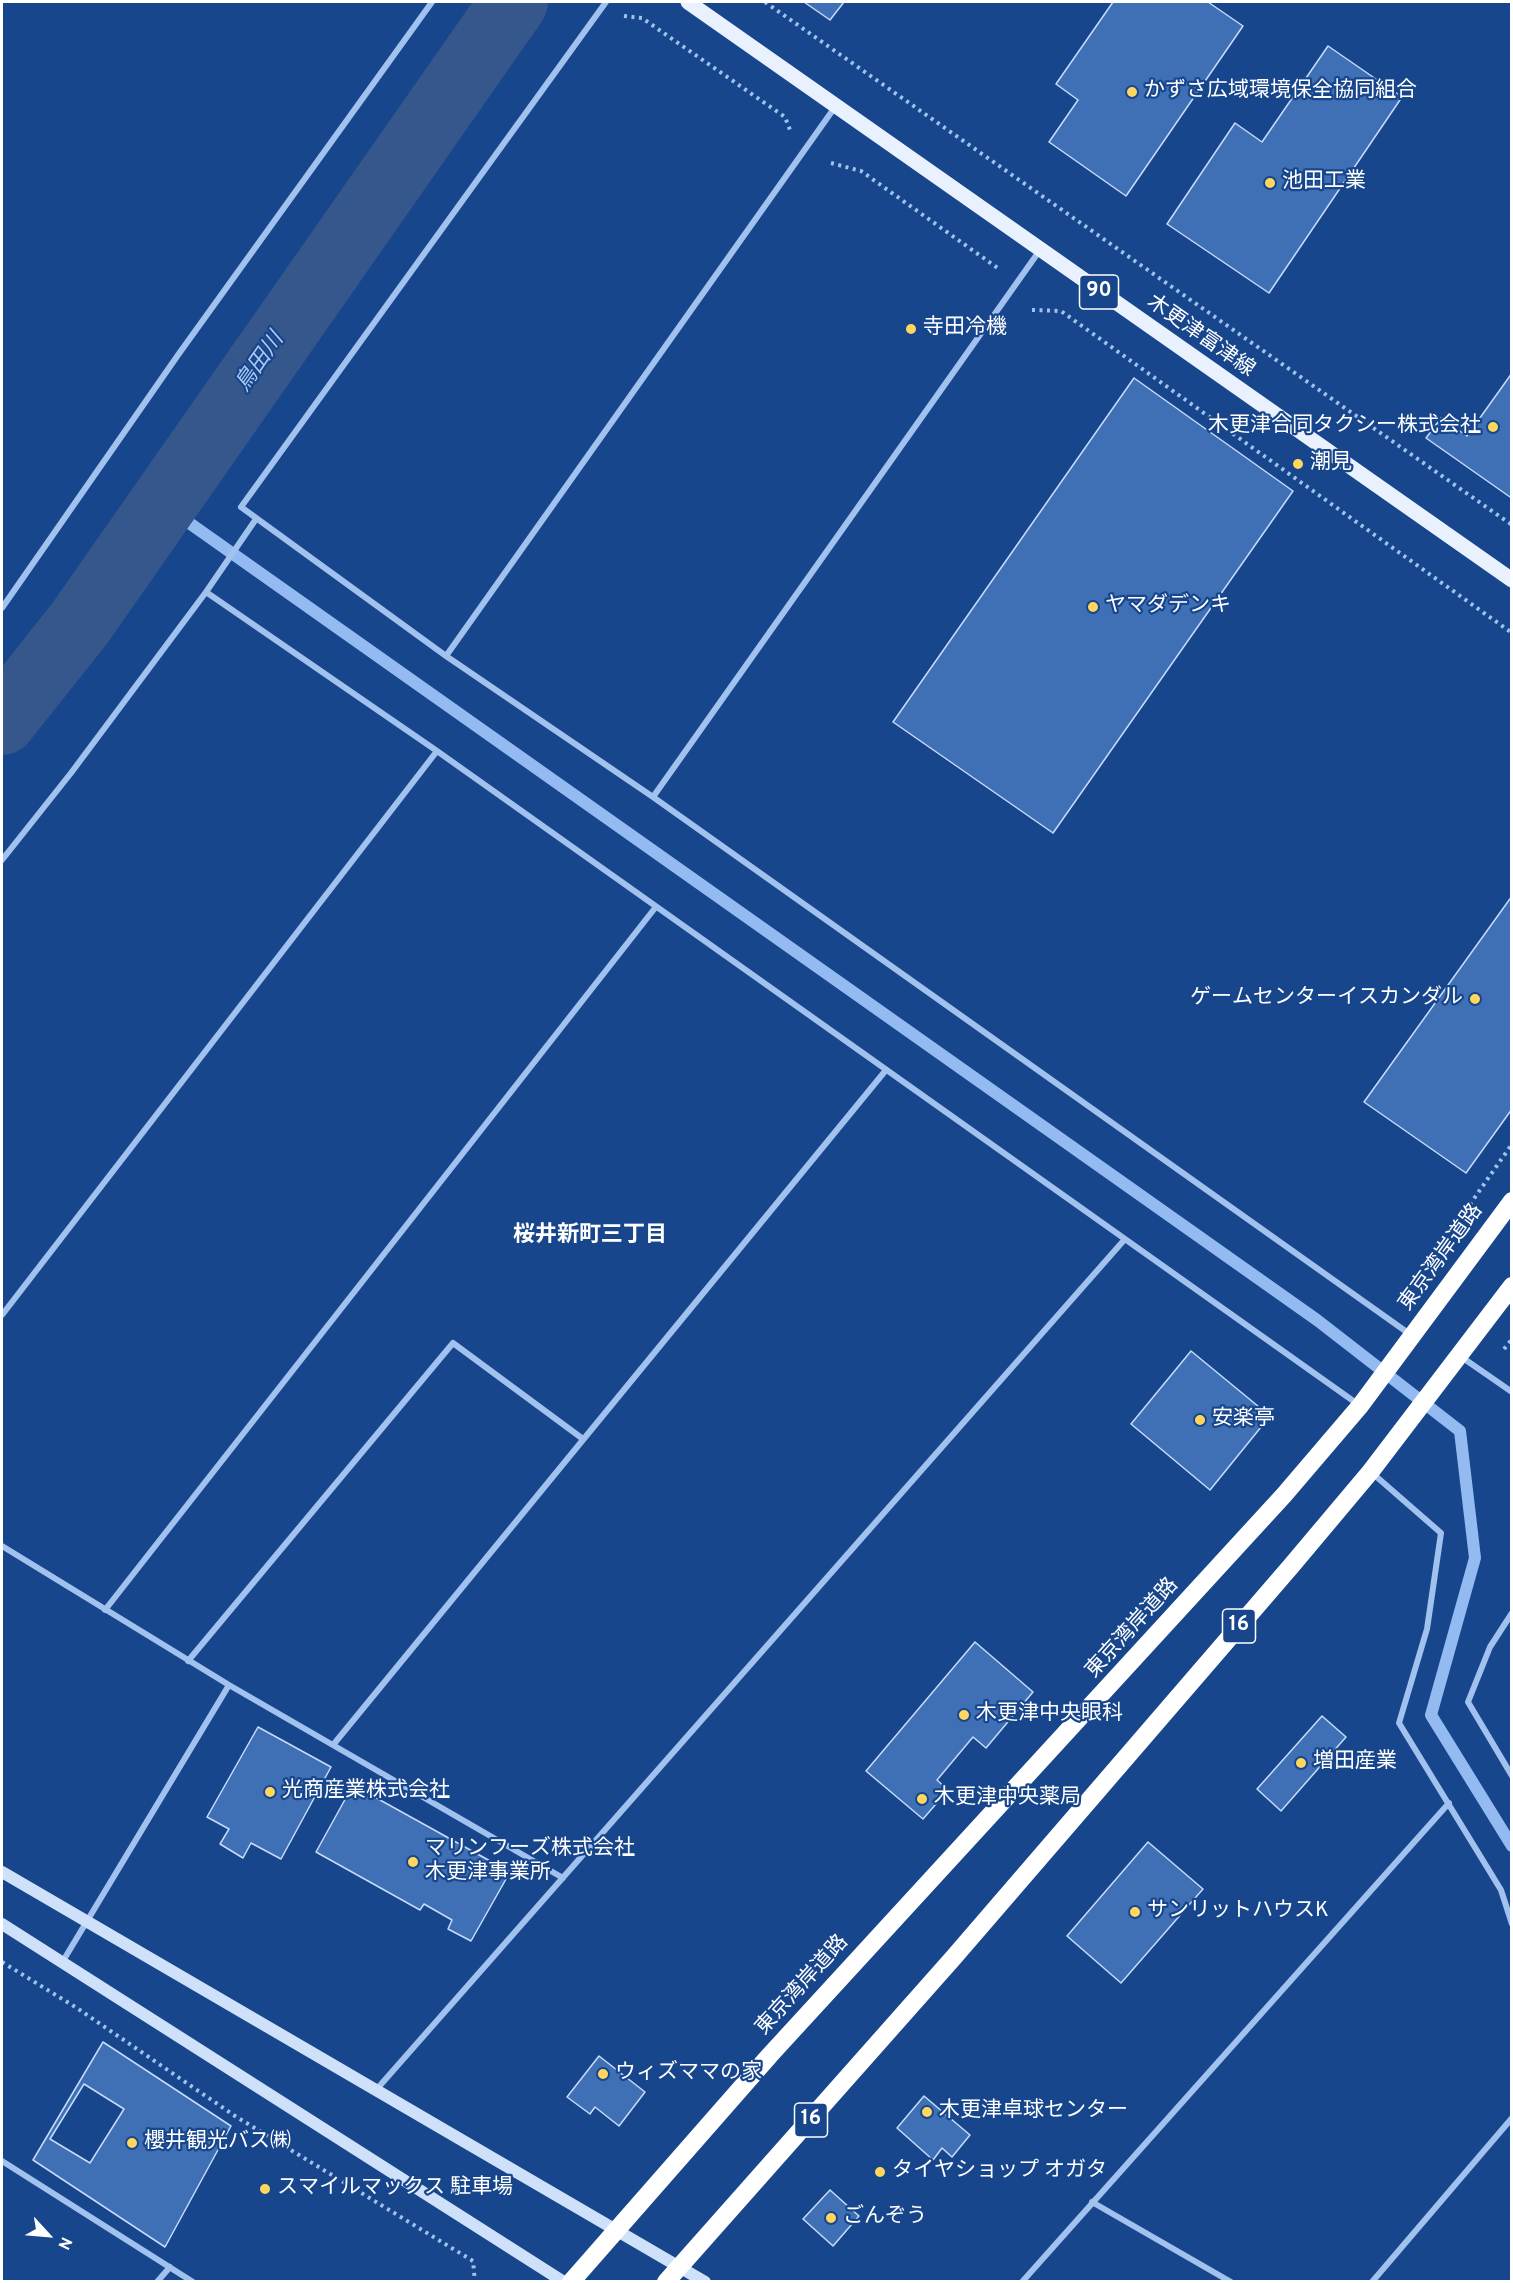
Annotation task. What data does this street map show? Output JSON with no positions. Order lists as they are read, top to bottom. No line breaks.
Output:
{"streets":{"highway":["東京湾岸道路","16"],"main road":["90","木更津富津線"]},"districts":["桜井新町三丁目"],"water":["鳥田川"],"places":["かずさ広域環境保全協同組合","池田工業","寺田冷機","木更津合同タクシー株式会社","潮見","ヤマダデンキ","ゲームセンターイスカンダル","安楽亭","木更津中央眼科","増田産業","光商産業株式会社","木更津中央薬局","マリンフーズ株式会社 木更津事業所","サンリットハウスK","ウィズママの家","木更津卓球センター","櫻井観光バス㈱","タイヤショップ オガタ","スマイルマックス 駐車場","ごんぞう"],"north":"bottom right"}
